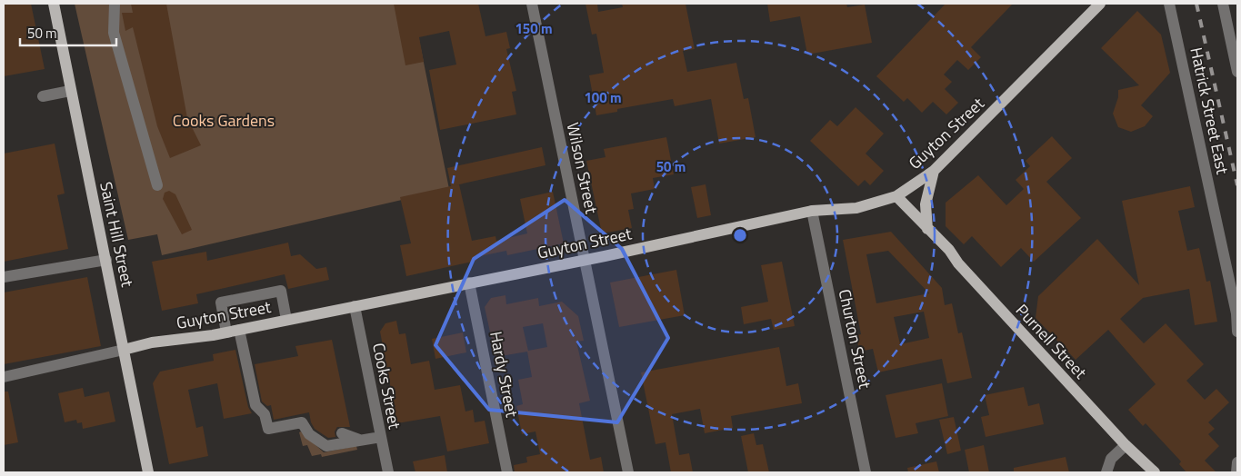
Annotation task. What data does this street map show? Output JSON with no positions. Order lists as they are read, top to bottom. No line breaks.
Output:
{"streets":{"main road":["Guyton Street","Saint Hill Street","Purnell Street"],"street":["Hatrick Street East","Wilson Street","Churton Street","Hardy Street","Cooks Street"]},"crossings":[["Guyton Street","Wilson Street"],["Guyton Street","Saint Hill Street"],["Guyton Street","Churton Street"],["Guyton Street","Purnell Street"],["Guyton Street","Hardy Street"],["Guyton Street","Cooks Street"]],"parks":["Cooks Gardens"],"scale_bar":"50 m","rings":["150 m","100 m","50 m"]}
